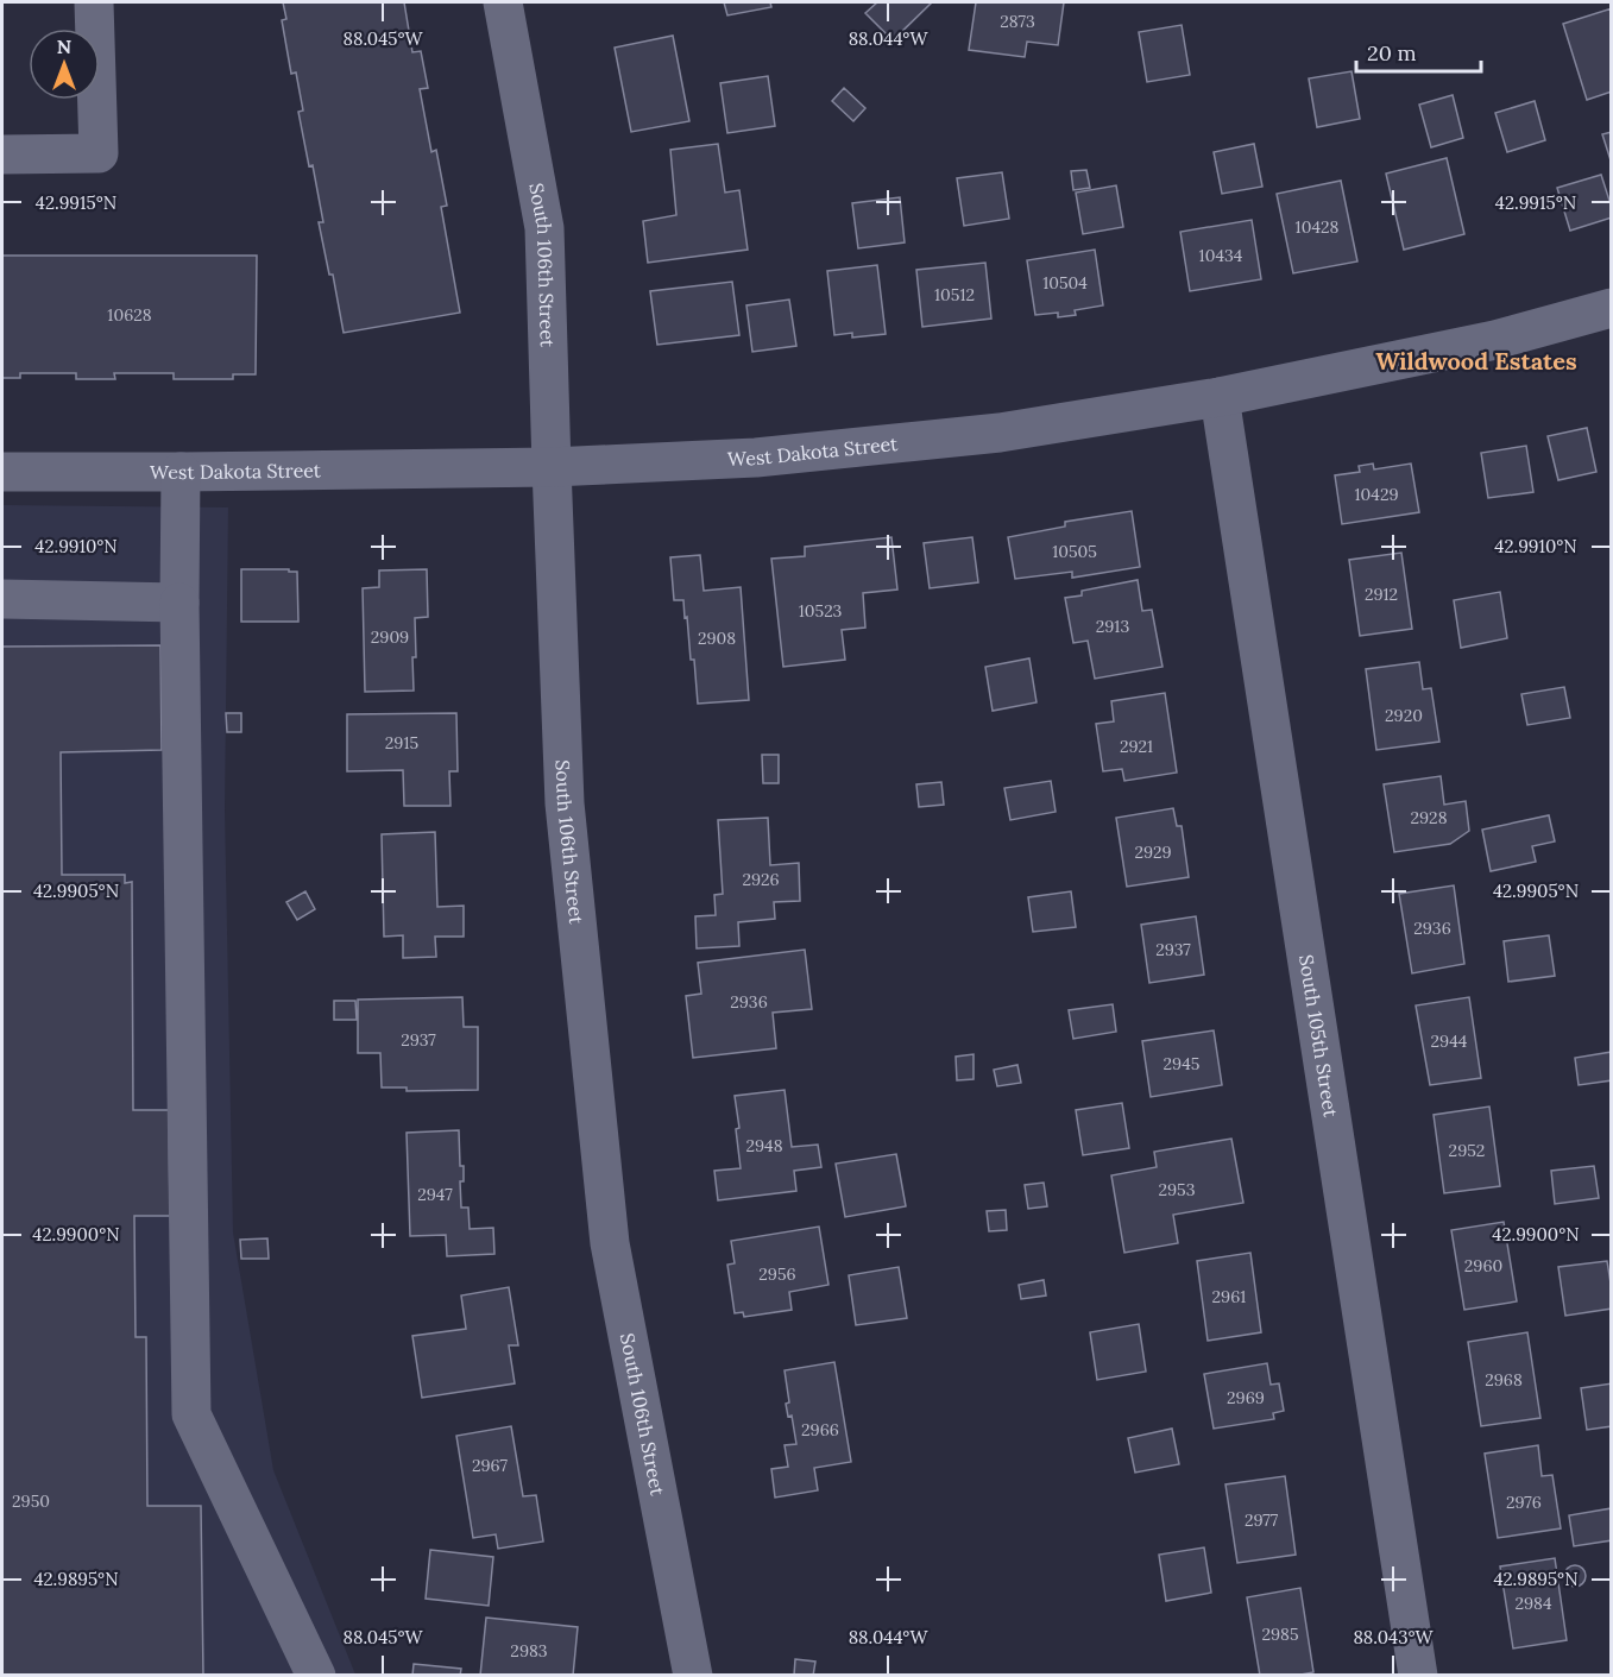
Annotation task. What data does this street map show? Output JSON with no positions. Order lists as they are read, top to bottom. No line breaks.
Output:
{"streets":{"street":["South 106th Street","West Dakota Street","South 105th Street"]},"crossings":[["South 106th Street","West Dakota Street"],["West Dakota Street","South 105th Street"]],"districts":["Wildwood Estates"],"house_numbers":["2873","10428","10434","10504","10512","10628","10429","10505","2912","10523","2913","2909","2908","2920","2915","2921","2928","2929","2926","2936","2937","2936","2937","2944","2945","2948","2952","2953","2947","2960","2956","2961","2968","2969","2966","2967","2950","2976","2977","2984","2985","2983"],"scale_bar":"20 m","north":"top","coordinates":["88.045°W","88.044°W","42.9915°N","42.9910°N","42.9905°N","42.9900°N","42.9895°N","88.043°W"]}
